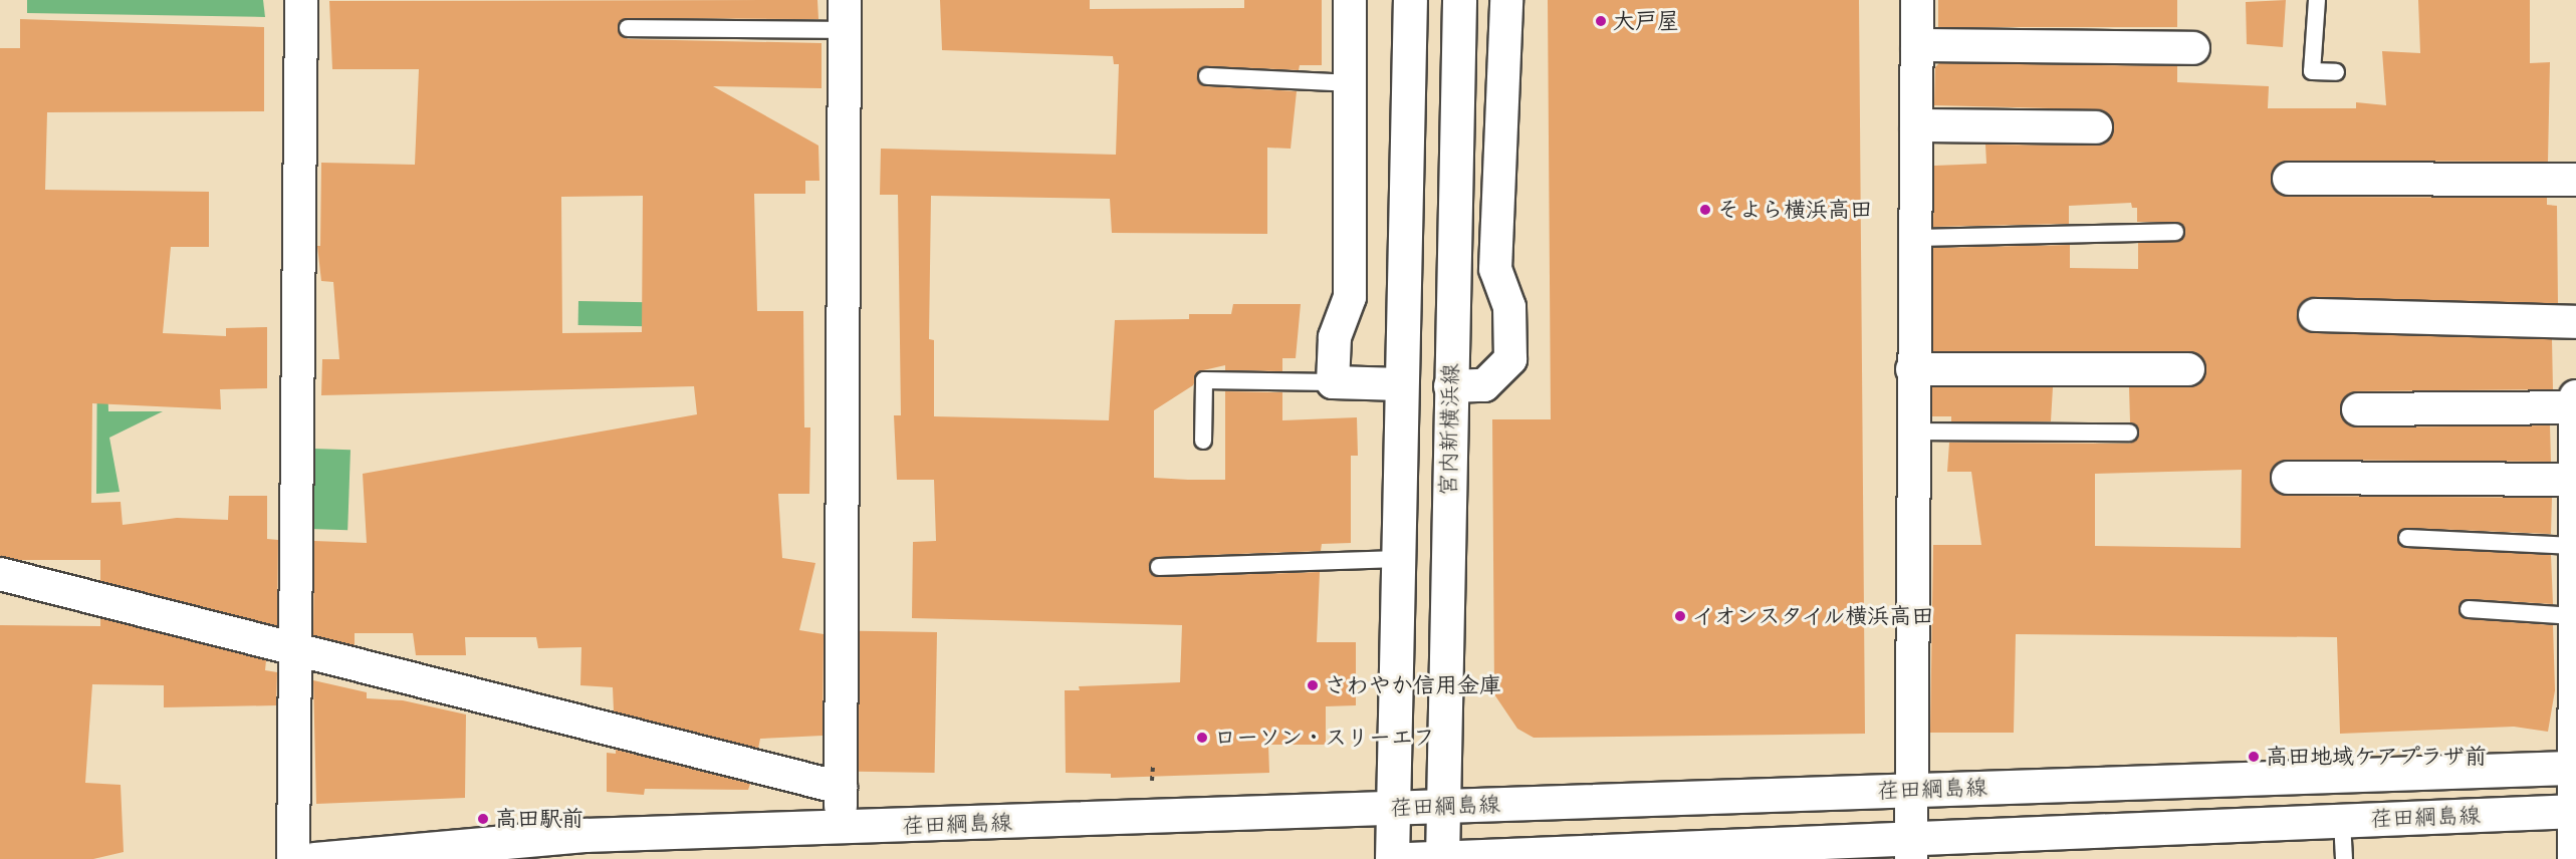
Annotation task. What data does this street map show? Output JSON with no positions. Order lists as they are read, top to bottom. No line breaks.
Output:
{"streets":{"main road":["宮内新横浜線","荏田綱島線"]},"crossings":[["宮内新横浜線","荏田綱島線"]],"places":["大戸屋","そよら横浜高田","イオンスタイル横浜高田","さわやか信用金庫","ローソン・スリーエフ","高田地域ケアプラザ前","高田駅前"]}
